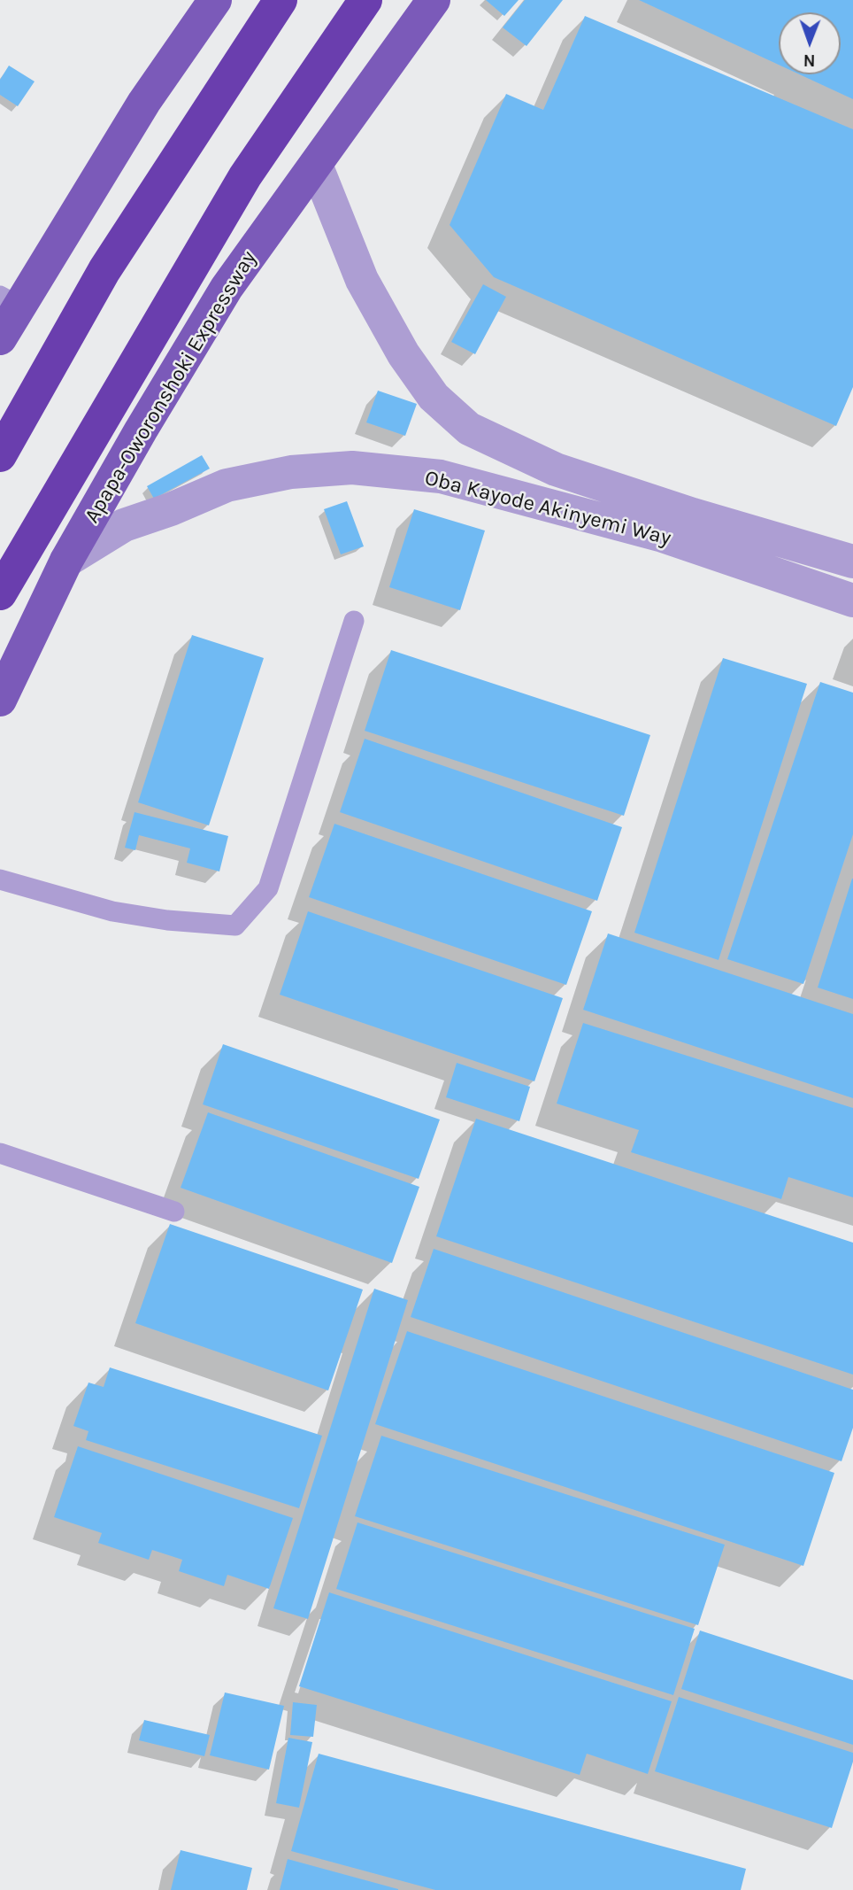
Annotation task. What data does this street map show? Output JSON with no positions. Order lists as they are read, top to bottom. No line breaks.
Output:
{"streets":{"highway":["Apapa-Oworonshoki Expressway"],"street":["Oba Kayode Akinyemi Way"]},"crossings":[["Apapa-Oworonshoki Expressway","Oba Kayode Akinyemi Way"]],"north":"bottom"}
